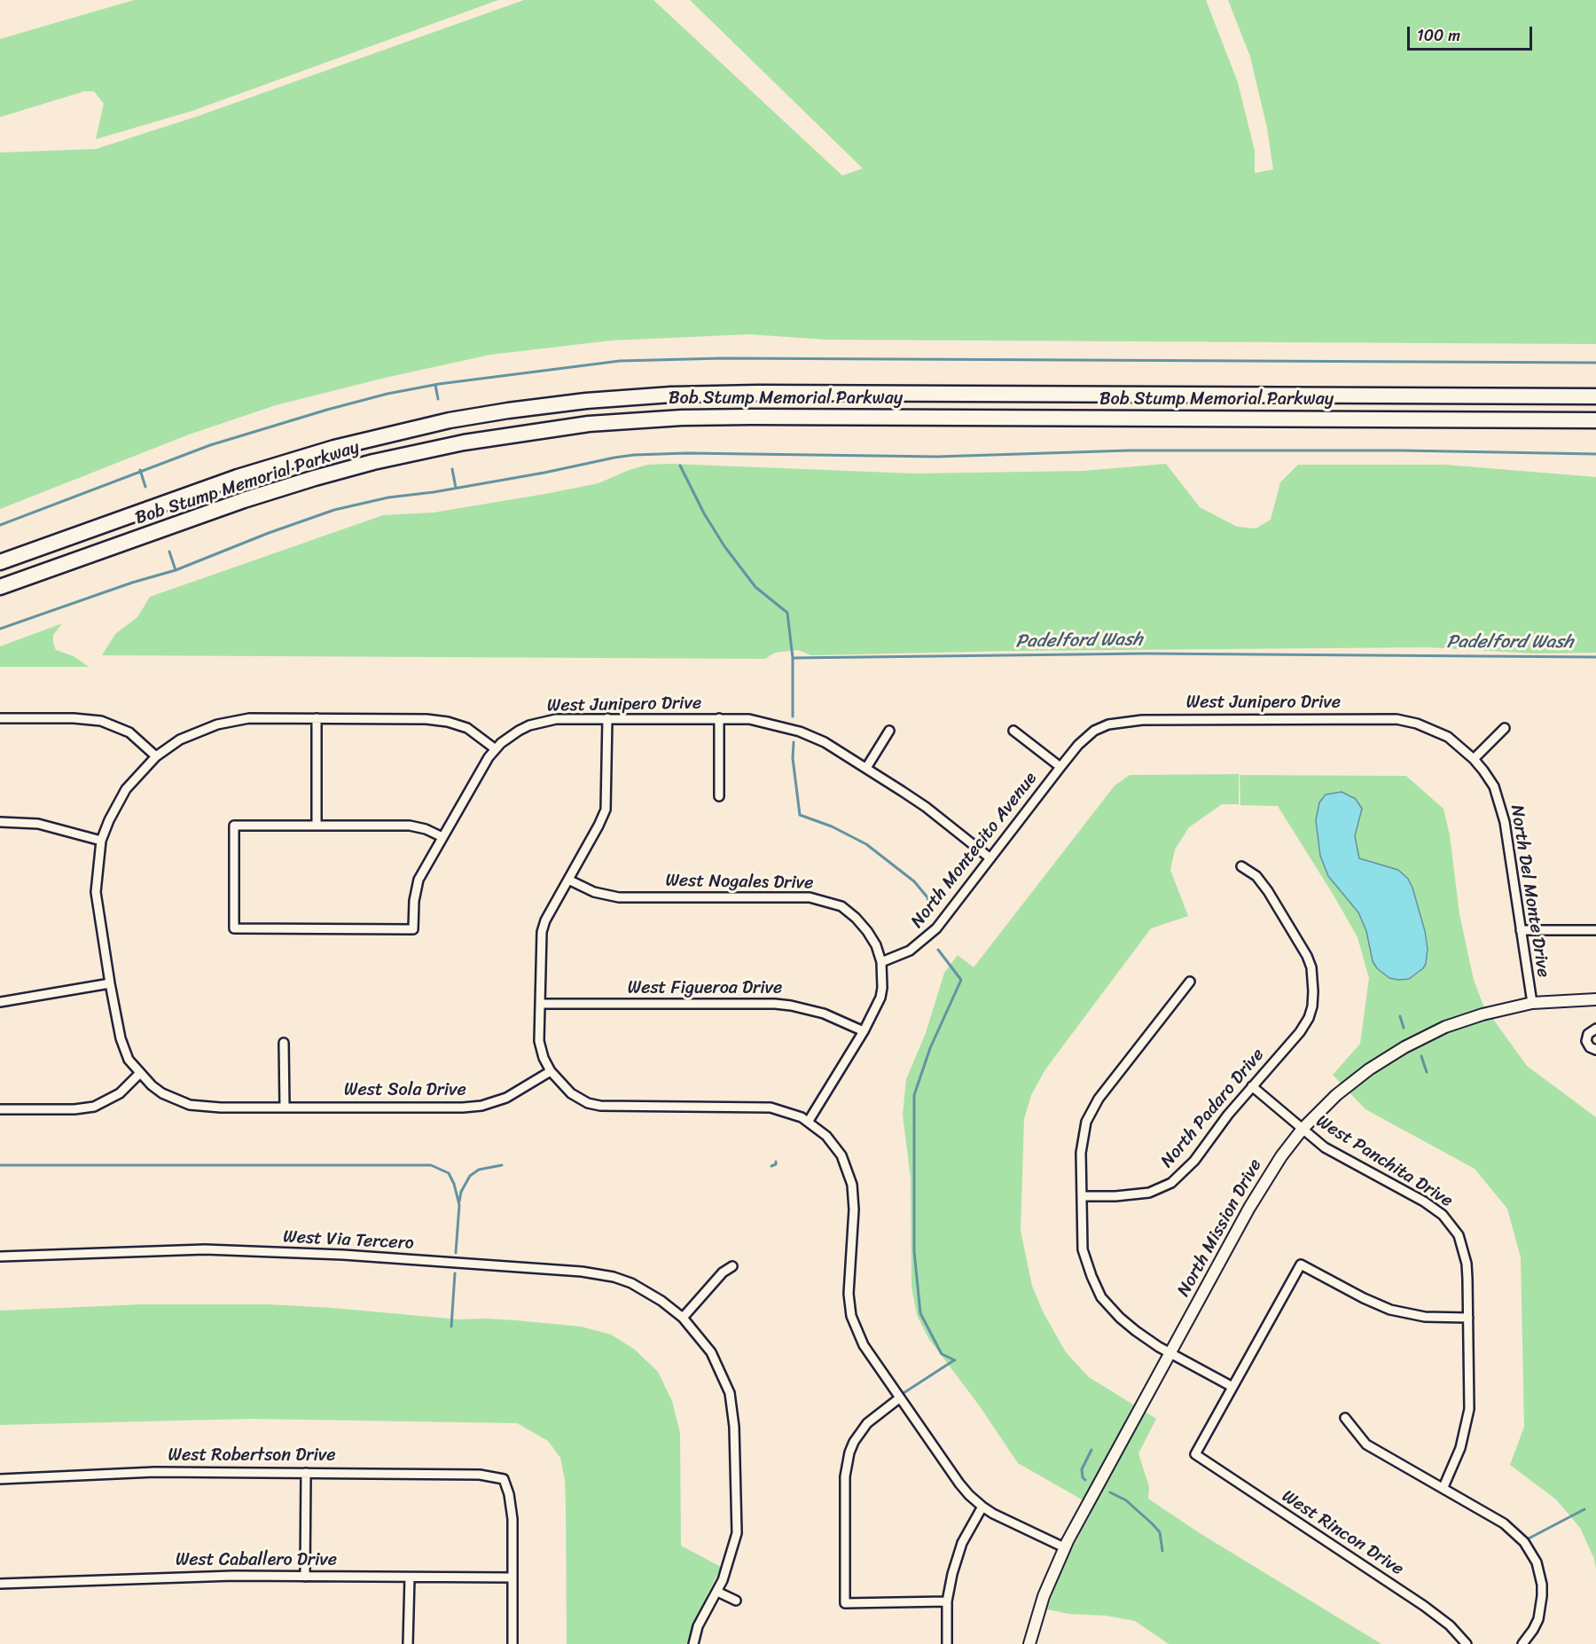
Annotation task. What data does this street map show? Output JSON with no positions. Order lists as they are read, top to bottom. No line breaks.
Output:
{"streets":{"highway":["Bob Stump Memorial Parkway"],"street":["West Junipero Drive","North Montecito Avenue","West Nogales Drive","North Del Monte Drive","West Figueroa Drive","West Sola Drive","North Padaro Drive","West Panchita Drive","North Mission Drive","West Via Tercero","West Robertson Drive","West Rincon Drive","West Caballero Drive"]},"crossings":[["West Junipero Drive","North Montecito Avenue"],["West Junipero Drive","North Del Monte Drive"],["North Montecito Avenue","West Nogales Drive"],["North Del Monte Drive","North Mission Drive"],["North Padaro Drive","West Panchita Drive"],["West Panchita Drive","North Mission Drive"],["West Robertson Drive","West Caballero Drive"]],"water":["Padelford Wash"],"scale_bar":"100 m"}
